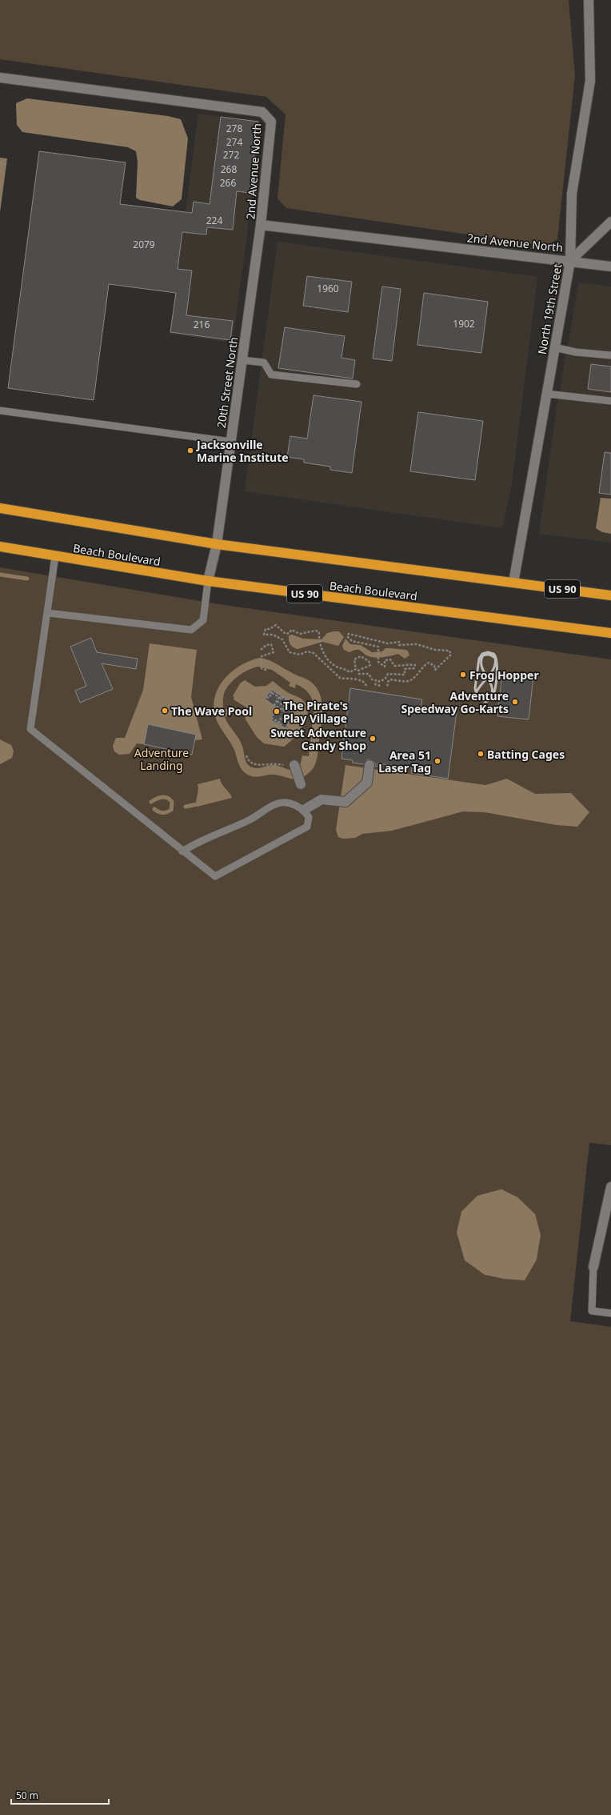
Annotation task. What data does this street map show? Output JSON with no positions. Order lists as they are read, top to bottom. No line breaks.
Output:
{"streets":{"highway":["Beach Boulevard","US 90"],"street":["2nd Avenue North","North 19th Street","20th Street North"]},"crossings":[["2nd Avenue North","North 19th Street"],["2nd Avenue North","20th Street North"],["North 19th Street","US 90"],["20th Street North","Beach Boulevard"],["20th Street North","US 90"]],"parks":["Adventure Landing"],"places":["Jacksonville Marine Institute","Frog Hopper","Adventure Speedway Go-Karts","The Wave Pool","The Pirate's Play Village","Sweet Adventure Candy Shop","Batting Cages","Area 51 Laser Tag"],"house_numbers":["278","274","272","268","266","224","2079","1960","1902","216"],"scale_bar":"50 m"}
